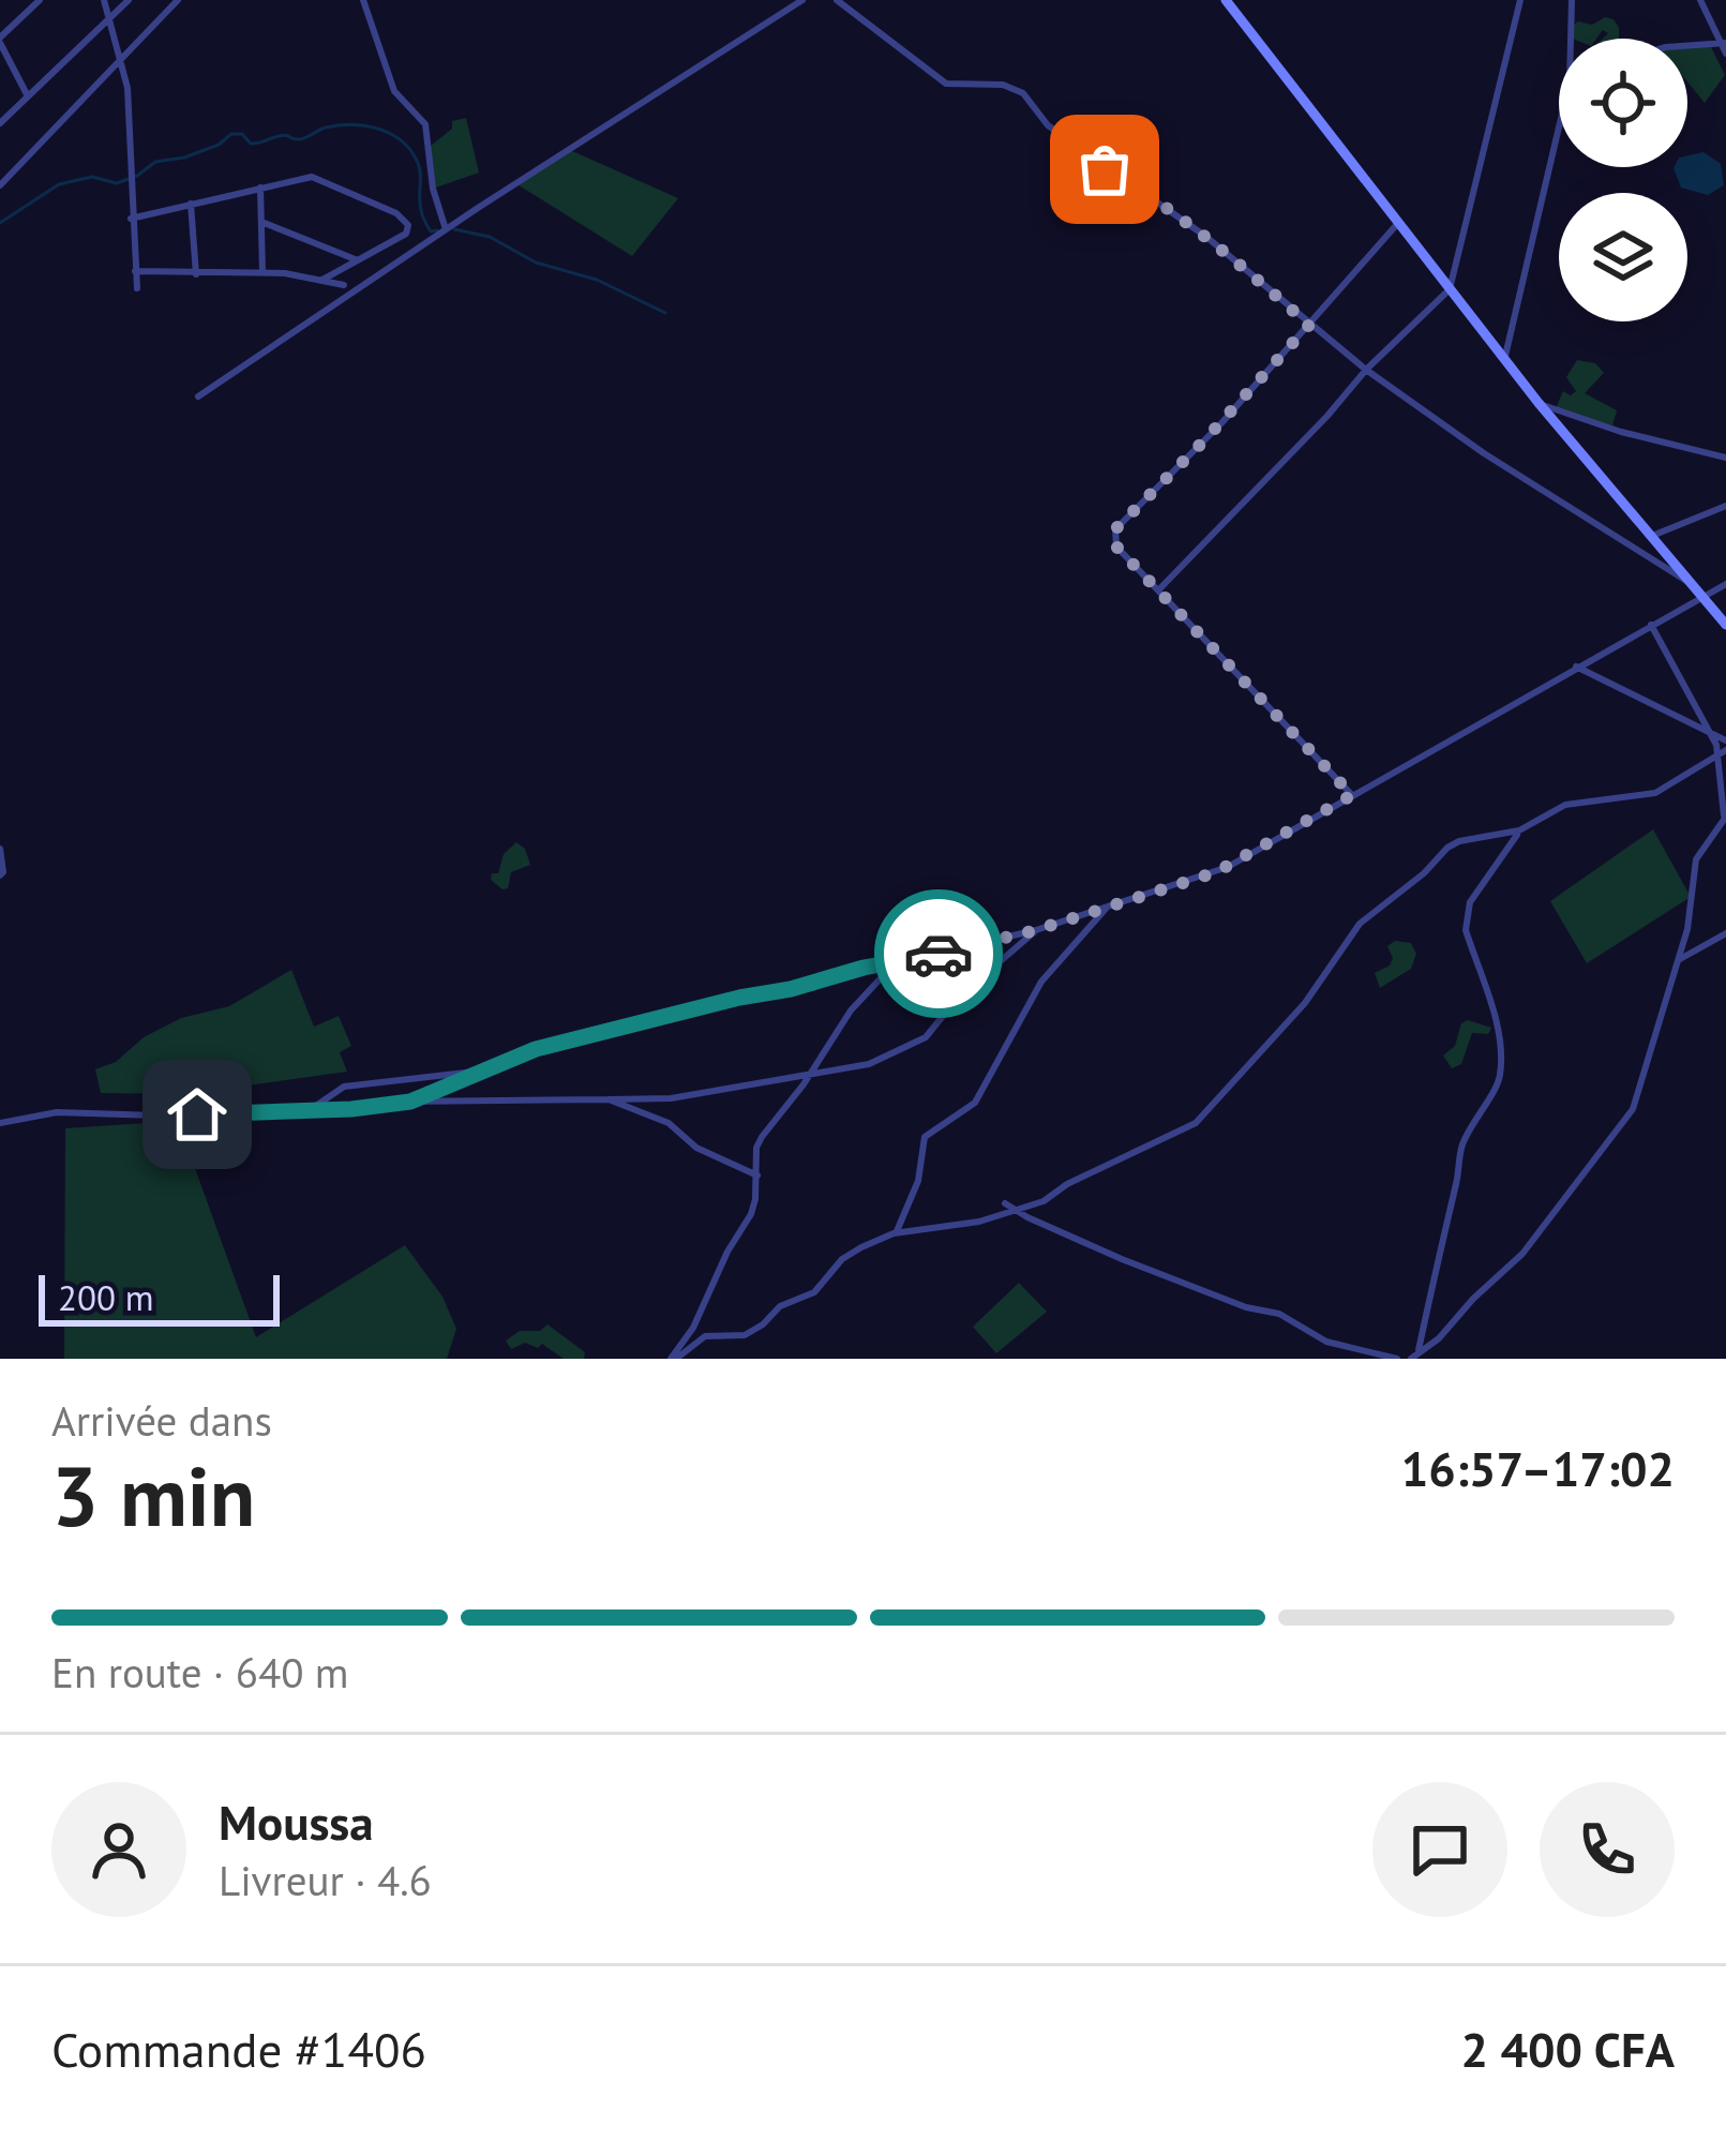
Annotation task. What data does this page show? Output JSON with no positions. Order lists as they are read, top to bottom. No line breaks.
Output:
{"scale_bar":"200 m","page":{"scale":"200 m","heading":["3 min","Arrivée dans","16:57–17:02"],"panel":["Moussa","Livreur · 4.6","Commande #1406","2 400 CFA"],"bar":"En route · 640 m"}}
